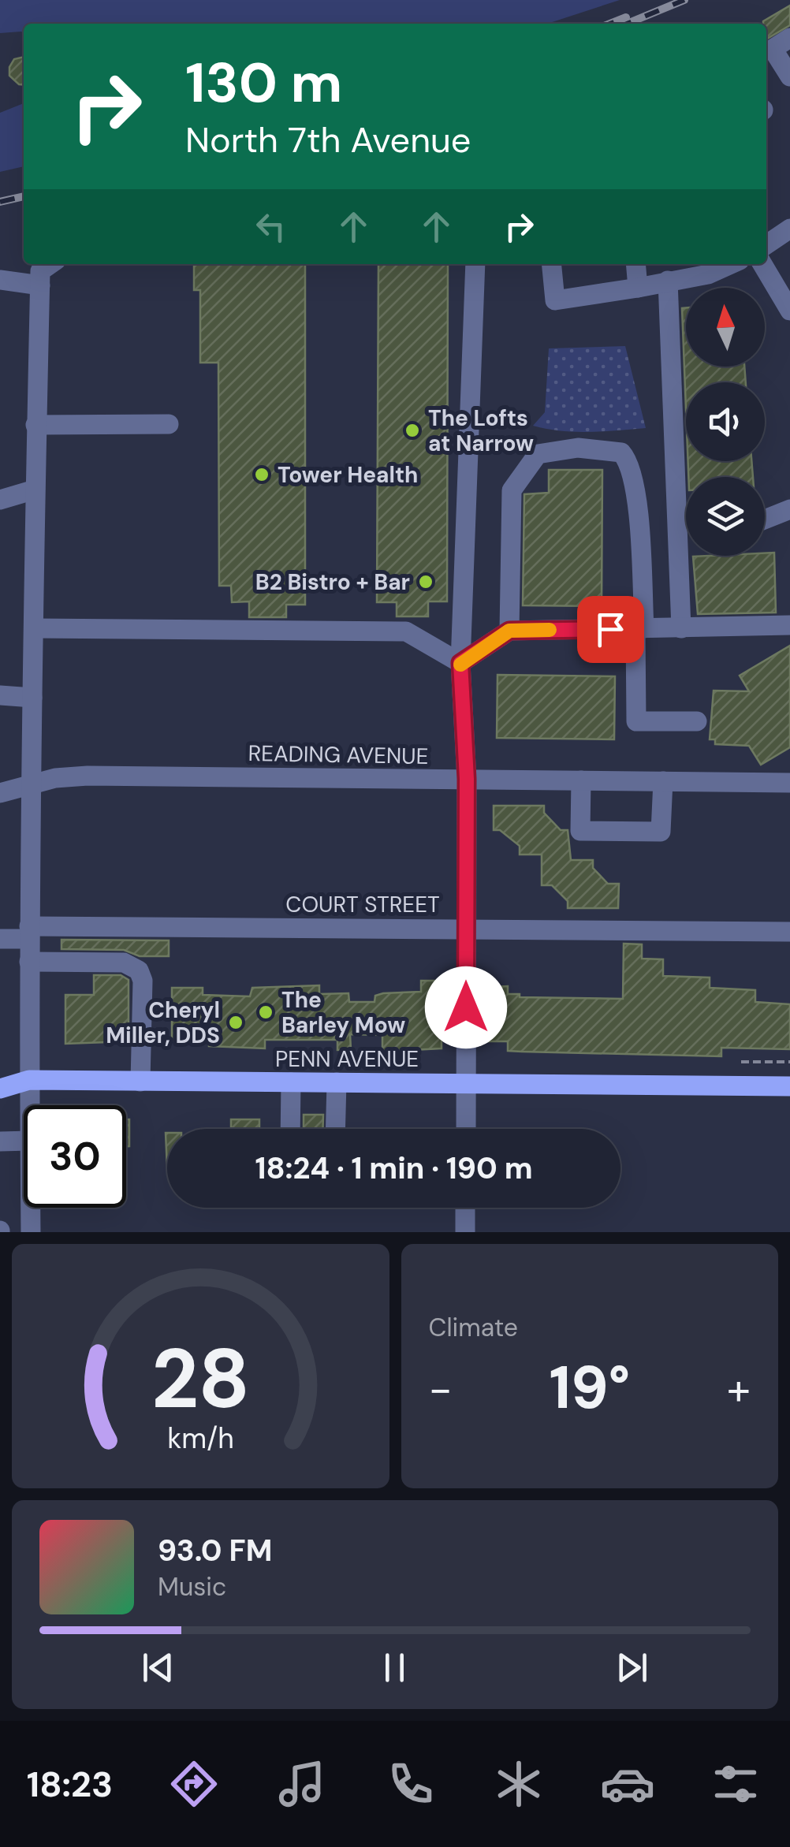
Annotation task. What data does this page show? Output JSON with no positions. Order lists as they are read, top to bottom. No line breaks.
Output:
{"streets":{"main road":["PENN AVENUE"],"street":["READING AVENUE","COURT STREET"]},"places":["The Lofts at Narrow","Tower Health","B2 Bistro + Bar","The Barley Mow","Cheryl Miller, DDS"],"north":"top","page":{"turn":["130 m","North 7th Avenue"],"limit":"30","trip":"18:24 · 1 min · 190 m","tile":"Climate","heat":["−","19°","+"],"song":["93.0 FM","Music"],"tabs":"18:23","gauge":["28","km/h"]}}
